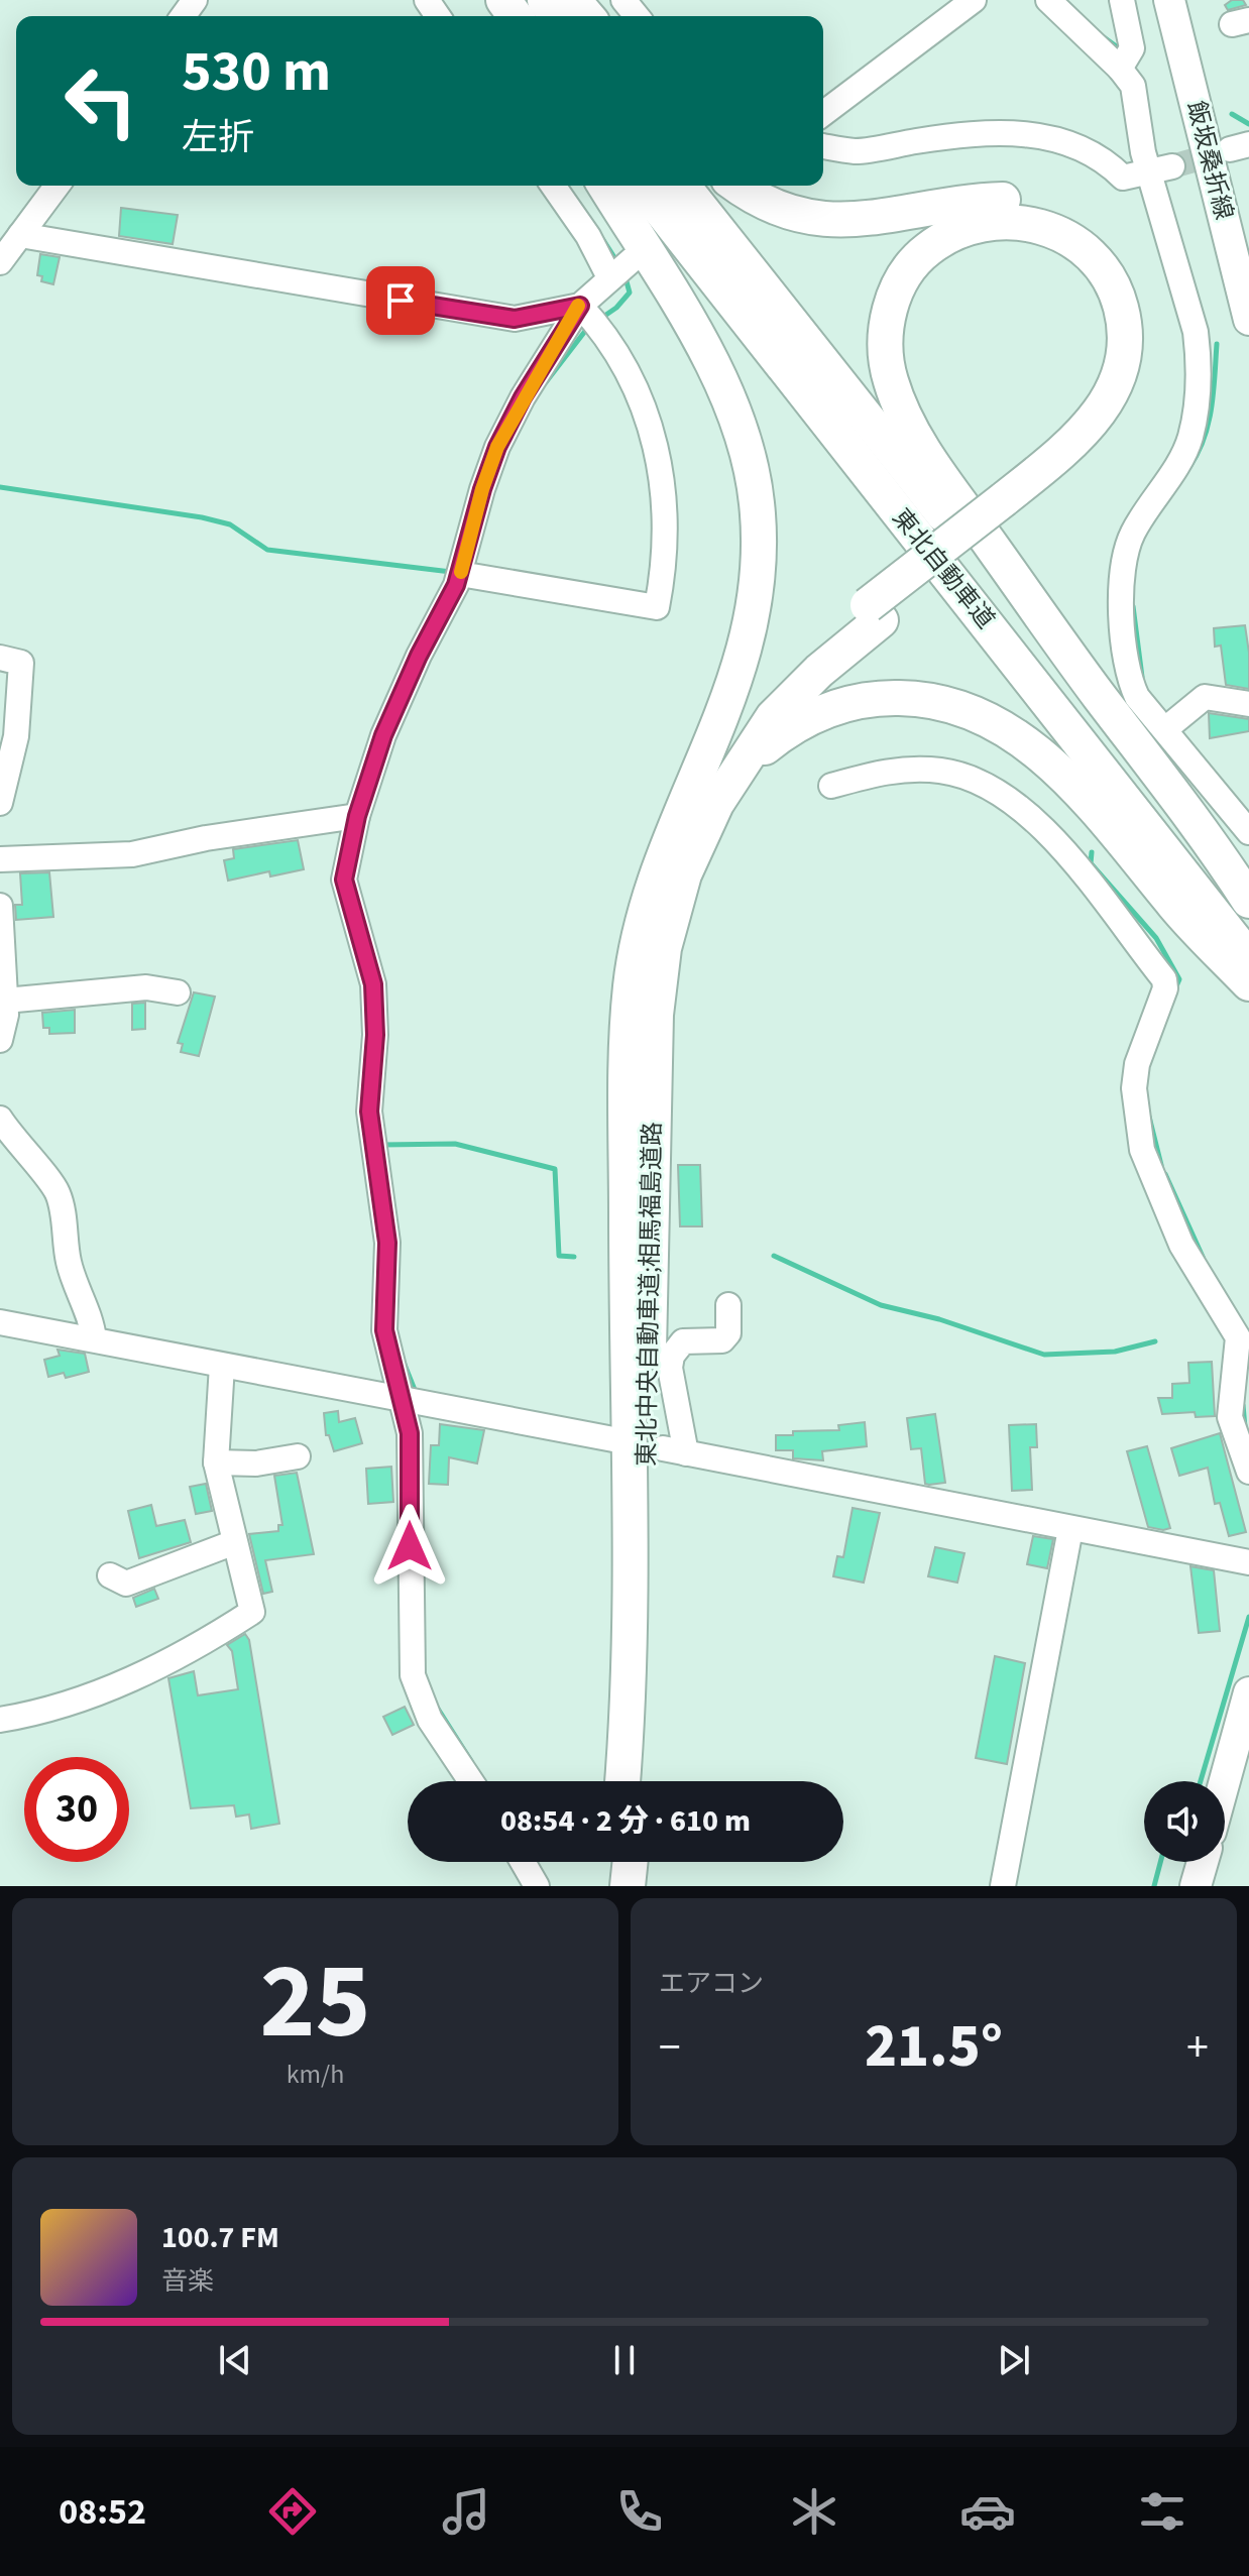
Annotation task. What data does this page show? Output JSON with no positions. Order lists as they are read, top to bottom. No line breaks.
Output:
{"streets":{"highway":["東北自動車道","東北中央自動車道;相馬福島道路"],"main road":["飯坂桑折線"]},"page":{"turn":["530 m","左折"],"limit":"30","trip":"08:54 · 2 分 · 610 m","tile":[["25","km/h"],"エアコン"],"heat":["−","21.5°","+"],"song":["100.7 FM","音楽"],"tabs":"08:52"}}
